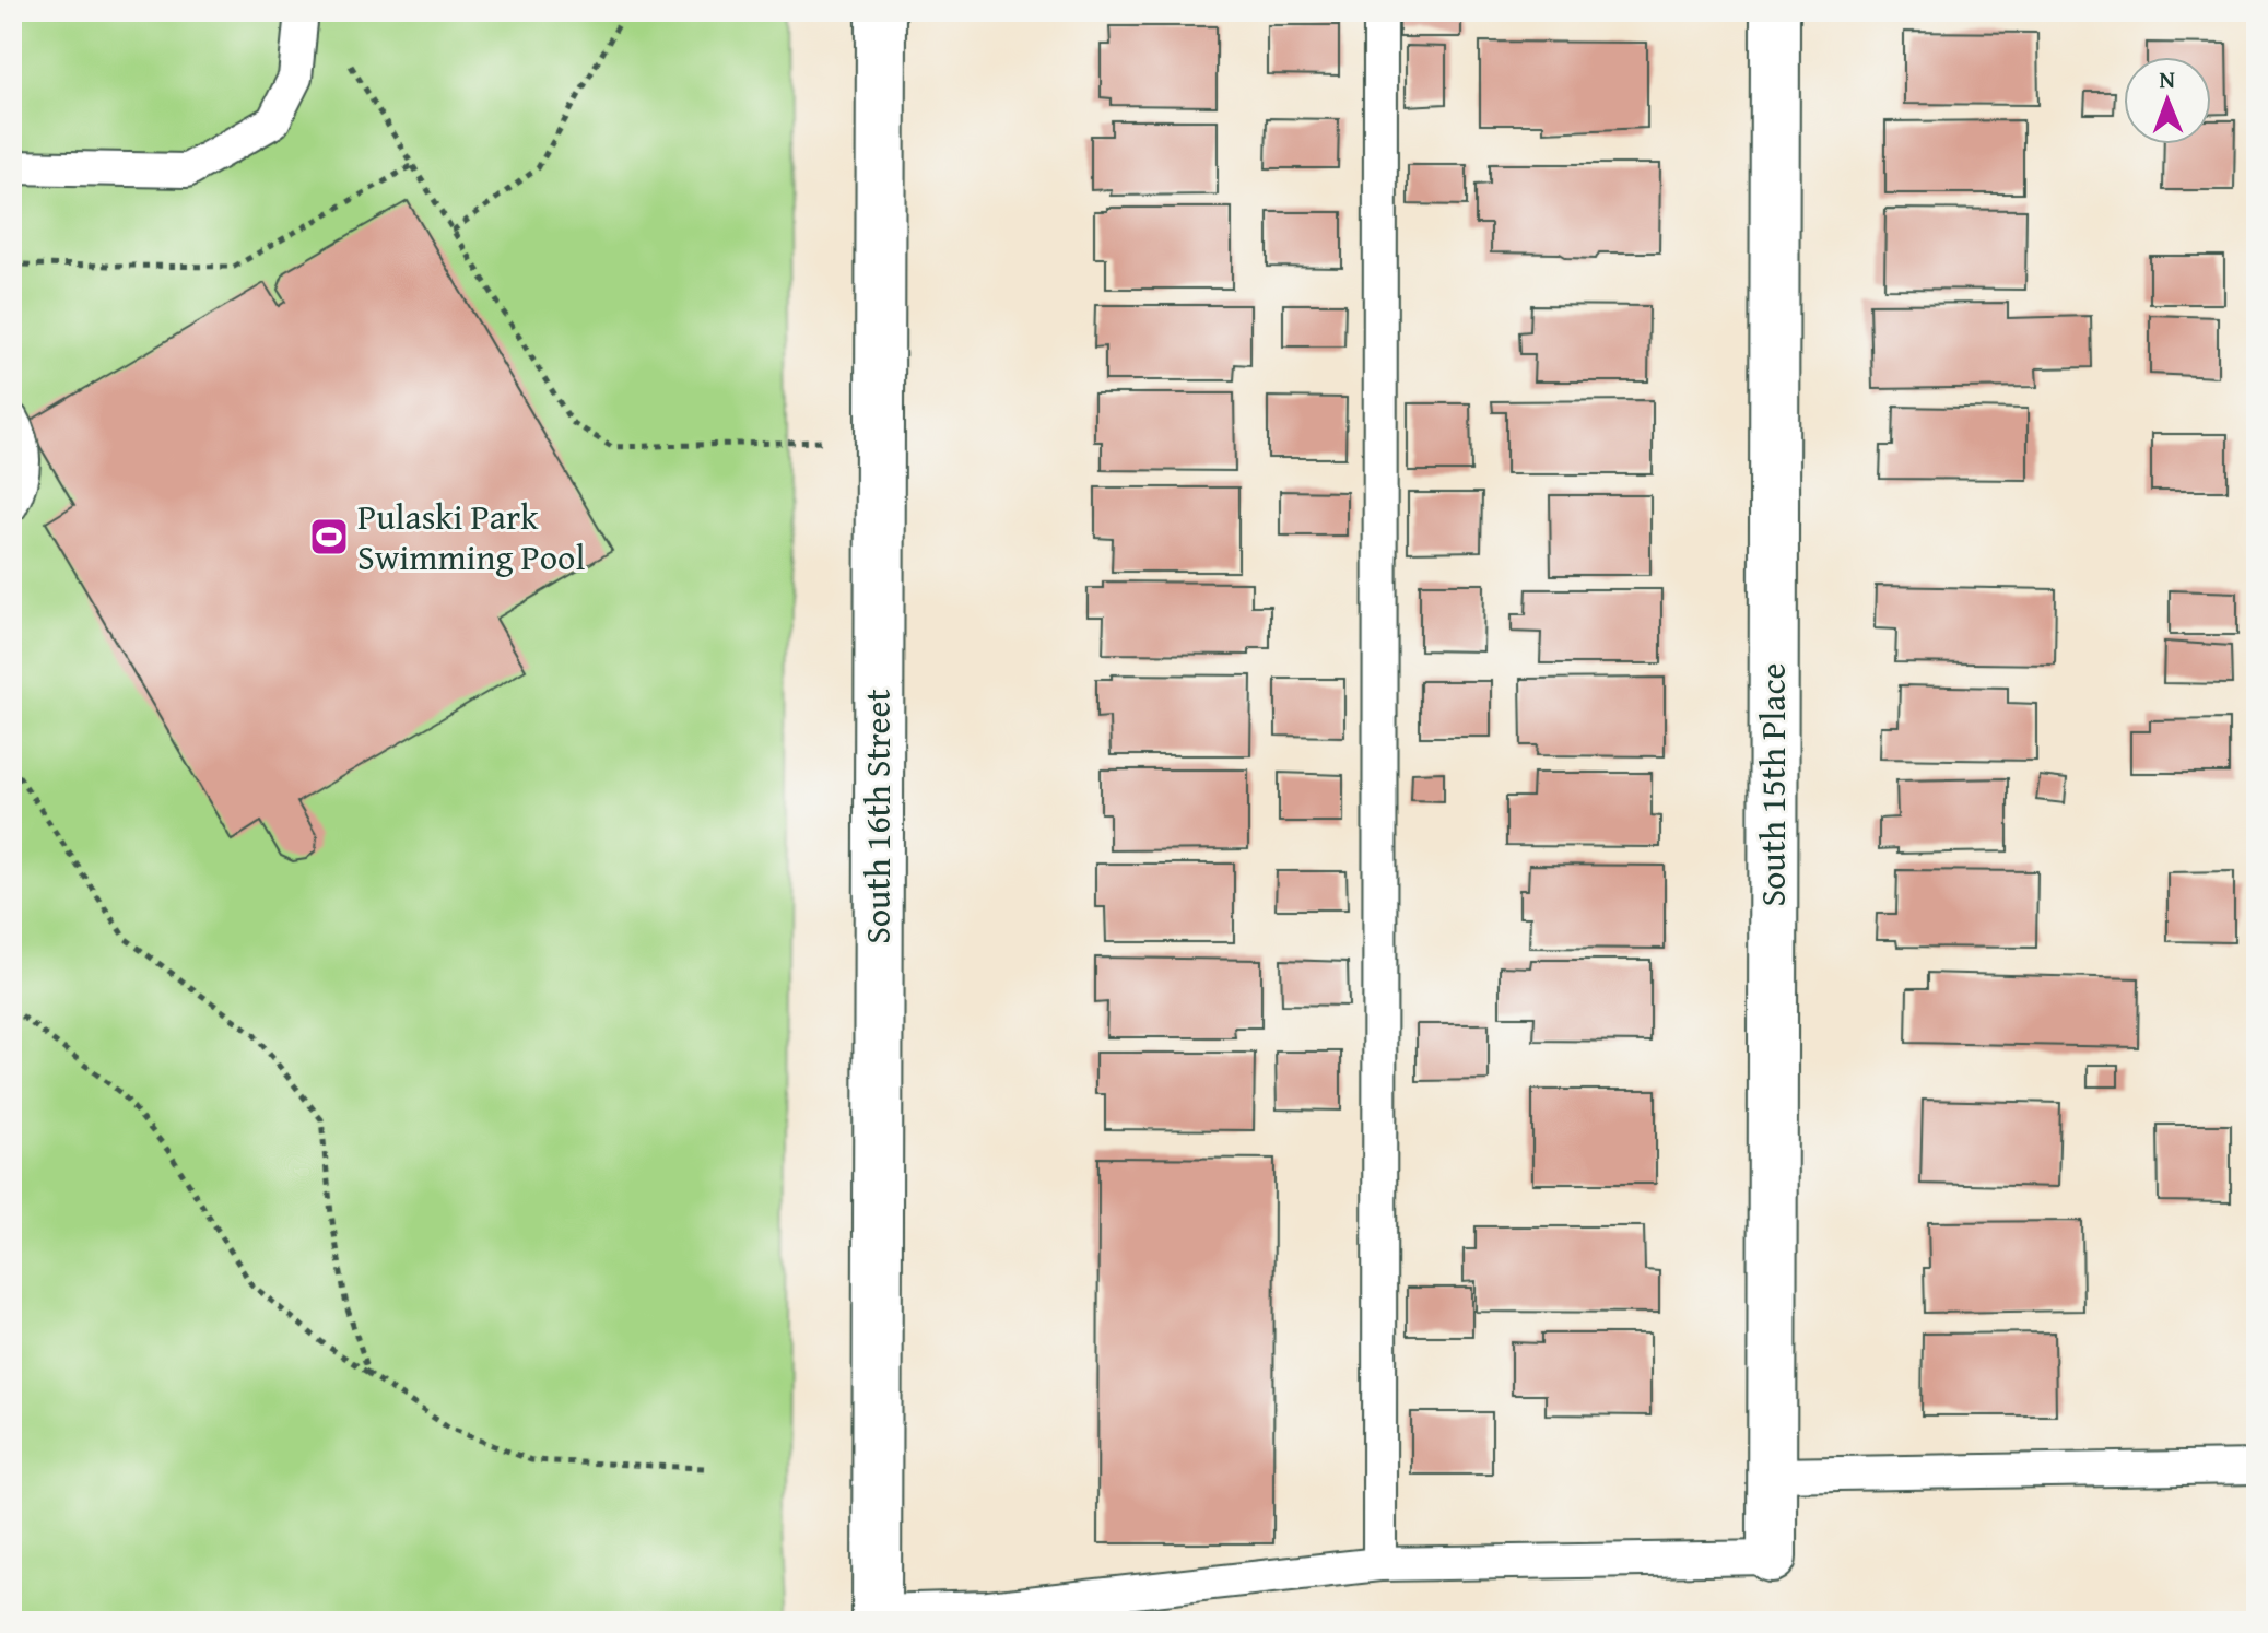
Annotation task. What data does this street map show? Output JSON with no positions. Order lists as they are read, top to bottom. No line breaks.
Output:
{"streets":{"street":["South 15th Place","South 16th Street"]},"places":{"sports":["Pulaski Park Swimming Pool"]},"north":"top"}
